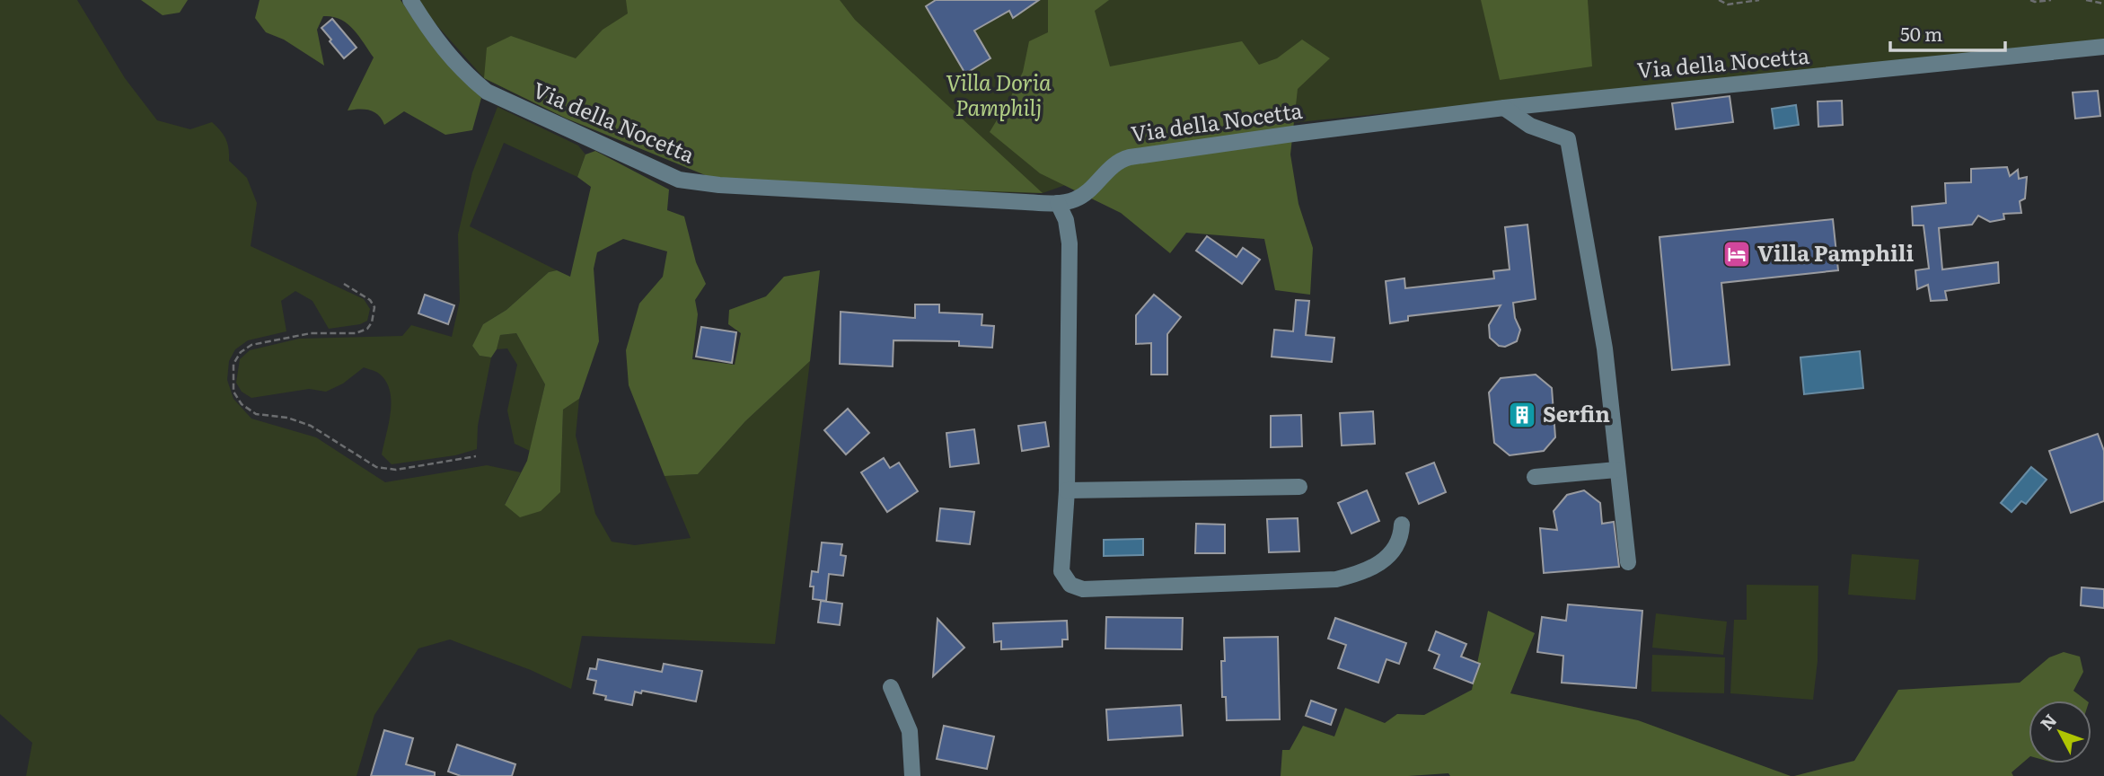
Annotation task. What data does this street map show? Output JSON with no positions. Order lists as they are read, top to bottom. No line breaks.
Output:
{"streets":{"street":["Via della Nocetta"]},"parks":["Villa Doria Pamphilj"],"places":{"hotel":["Villa Pamphili"],"building":["Serfin"]},"scale_bar":"50 m","north":"top left"}
